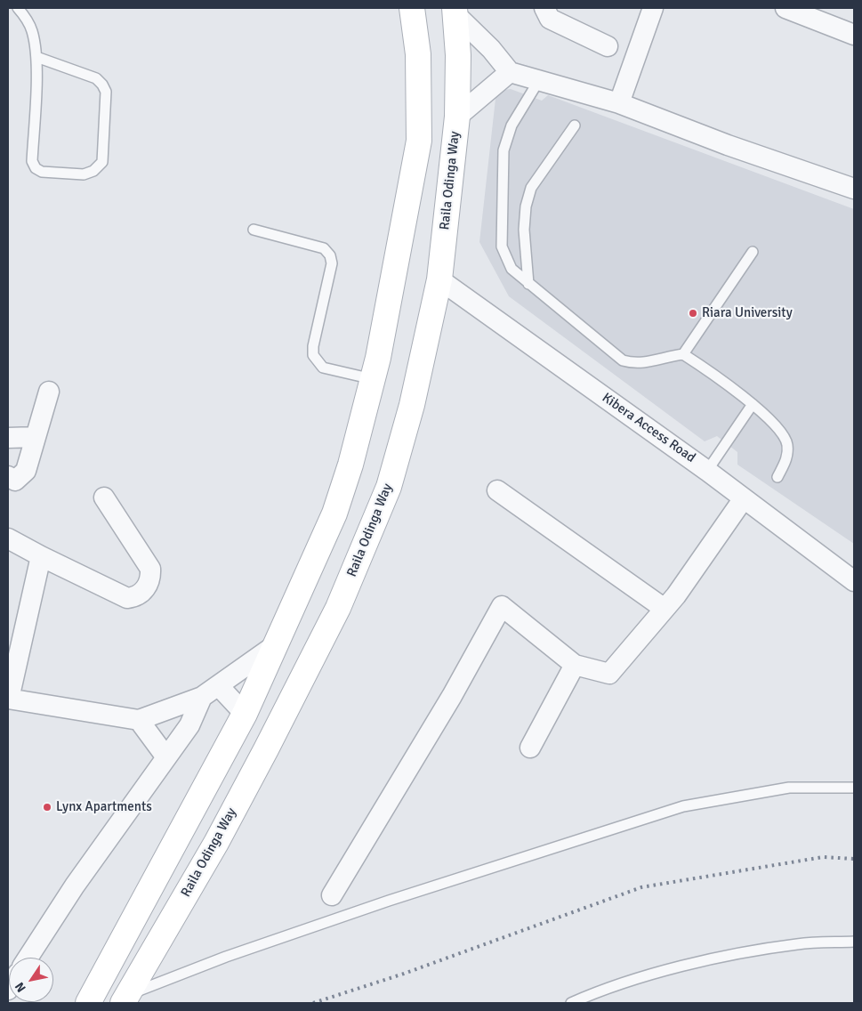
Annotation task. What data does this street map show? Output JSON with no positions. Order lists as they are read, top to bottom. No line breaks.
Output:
{"streets":{"main road":["Raila Odinga Way"],"street":["Kibera Access Road"]},"crossings":[["Raila Odinga Way","Kibera Access Road"]],"places":["Riara University","Lynx Apartments"],"north":"bottom left"}
